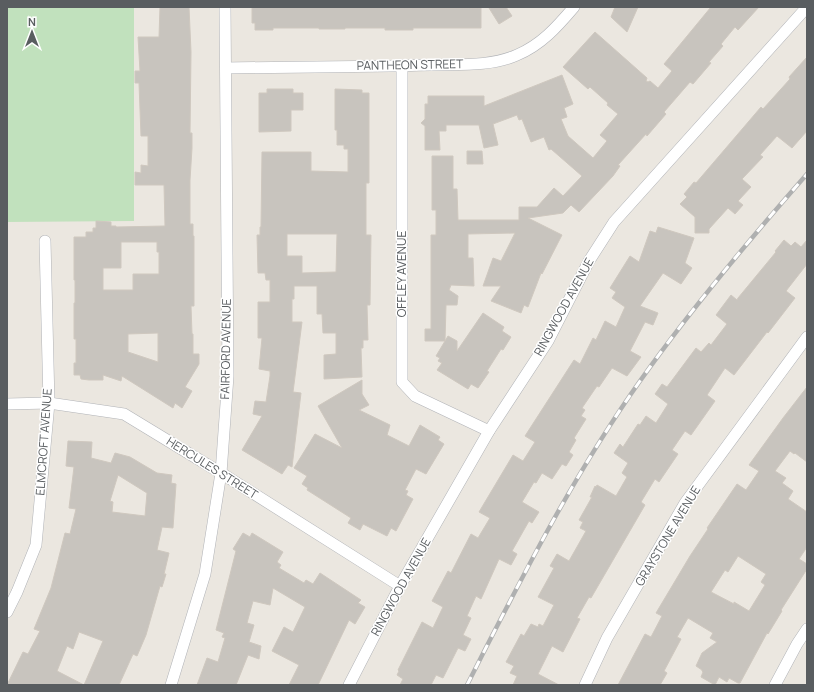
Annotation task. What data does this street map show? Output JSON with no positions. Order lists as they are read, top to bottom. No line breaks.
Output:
{"streets":{"street":["PANTHEON STREET","OFFLEY AVENUE","RINGWOOD AVENUE","FAIRFORD AVENUE","ELMCROFT AVENUE","HERCULES STREET","GRAYSTONE AVENUE"]},"crossings":[["PANTHEON STREET","OFFLEY AVENUE"],["PANTHEON STREET","FAIRFORD AVENUE"],["OFFLEY AVENUE","RINGWOOD AVENUE"],["RINGWOOD AVENUE","HERCULES STREET"],["FAIRFORD AVENUE","HERCULES STREET"],["ELMCROFT AVENUE","HERCULES STREET"]],"north":"top"}
